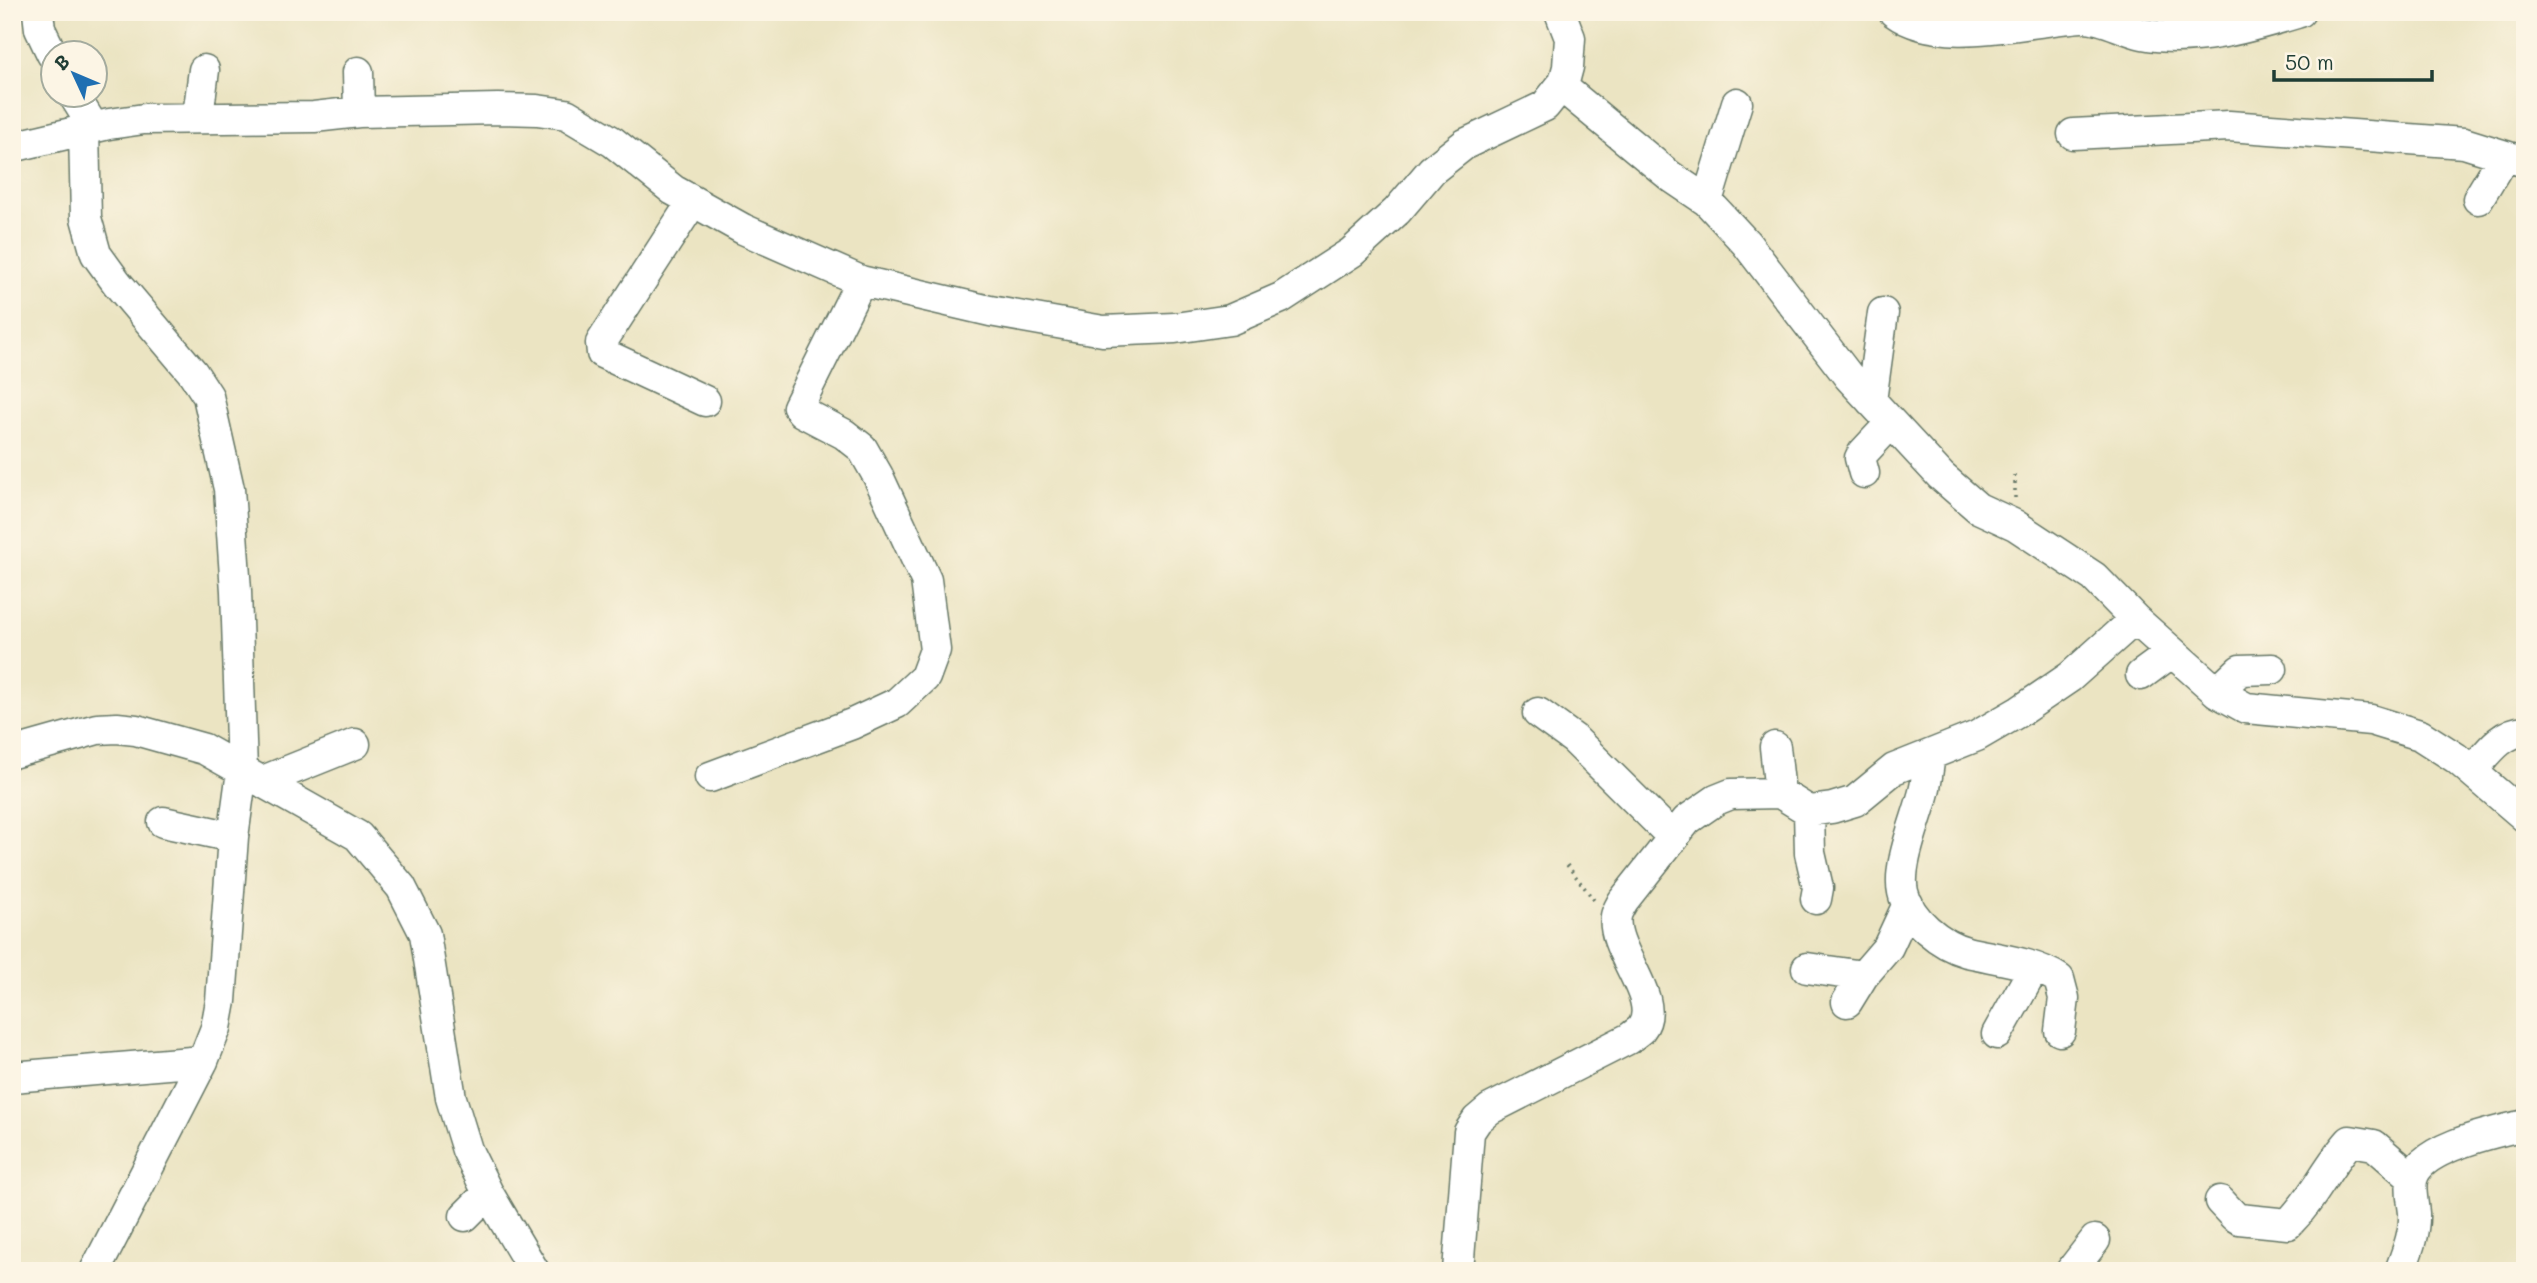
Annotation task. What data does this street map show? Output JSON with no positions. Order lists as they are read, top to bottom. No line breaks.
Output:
{"scale_bar":"50 m","north":"top left"}
